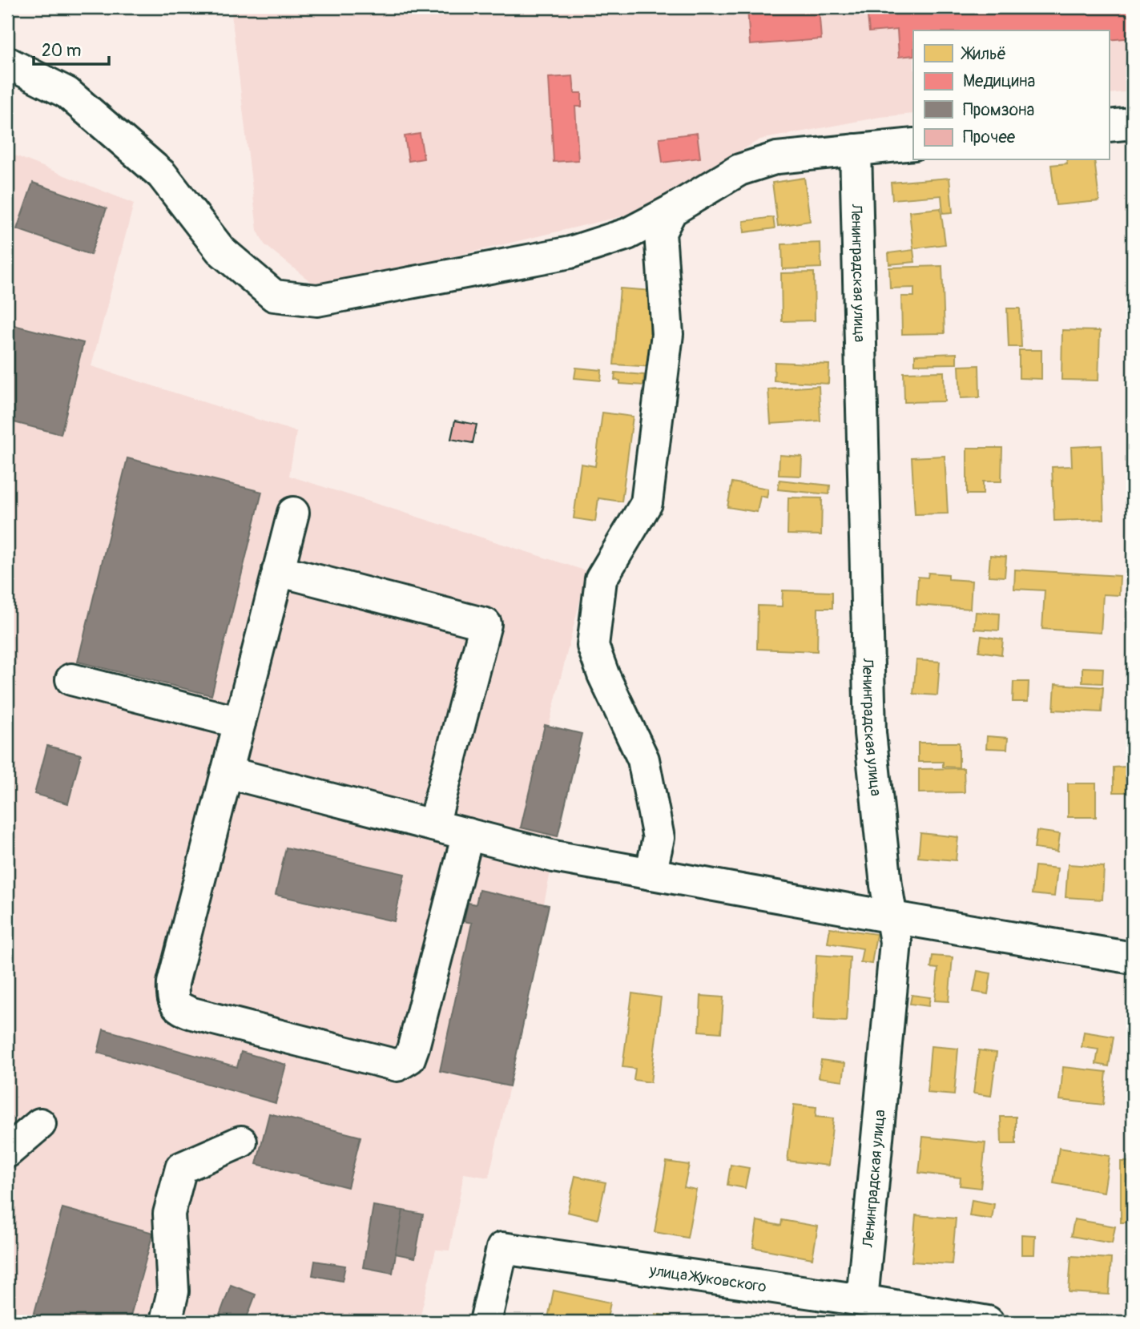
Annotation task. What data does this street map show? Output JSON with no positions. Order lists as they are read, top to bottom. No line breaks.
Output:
{"streets":{"street":["Ленинградская улица","улица Жуковского"]},"crossings":[["Ленинградская улица","улица Жуковского"]],"legend":["Жильё","Медицина","Промзона","Прочее"],"scale_bar":"20 m"}
